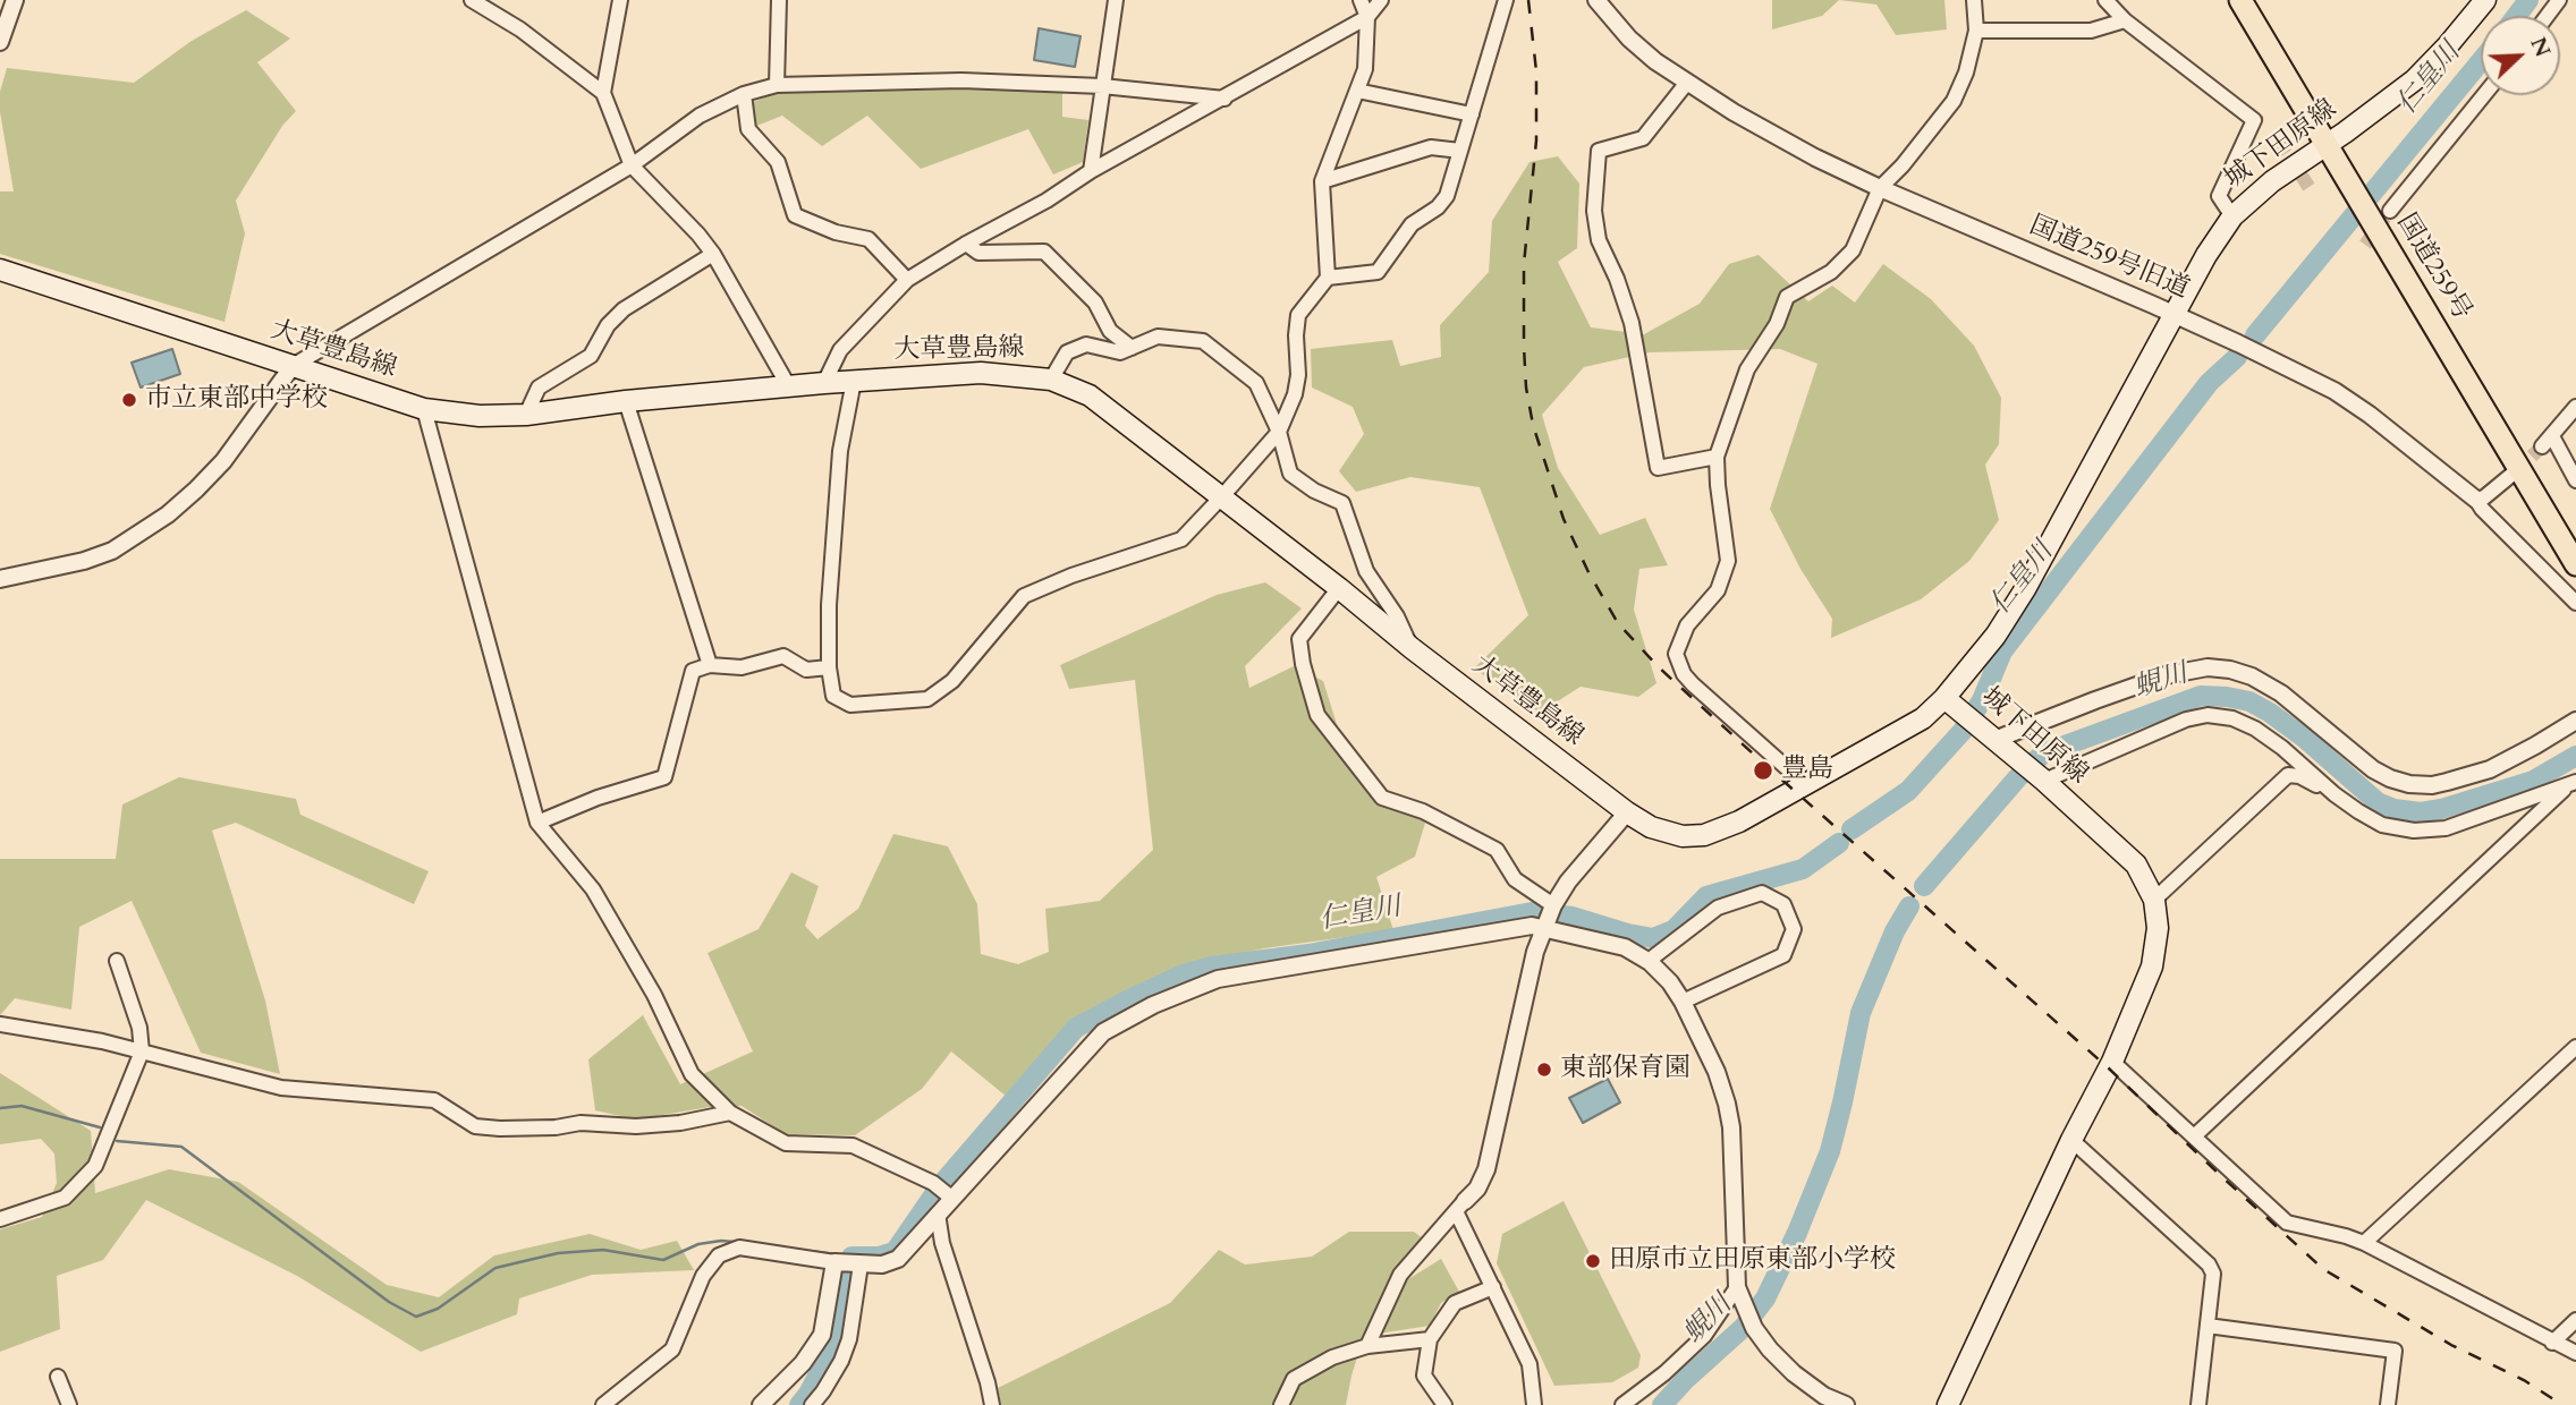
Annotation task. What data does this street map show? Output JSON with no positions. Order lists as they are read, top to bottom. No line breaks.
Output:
{"streets":{"highway":["国道259号"],"main road":["城下田原線","大草豊島線"],"street":["国道259号旧道"]},"crossings":[["城下田原線","国道259号旧道"],["城下田原線","国道259号"],["城下田原線","大草豊島線"]],"water":["仁皇川","蜆川"],"places":["市立東部中学校","豊島","東部保育園","田原市立田原東部小学校"],"north":"top right"}
